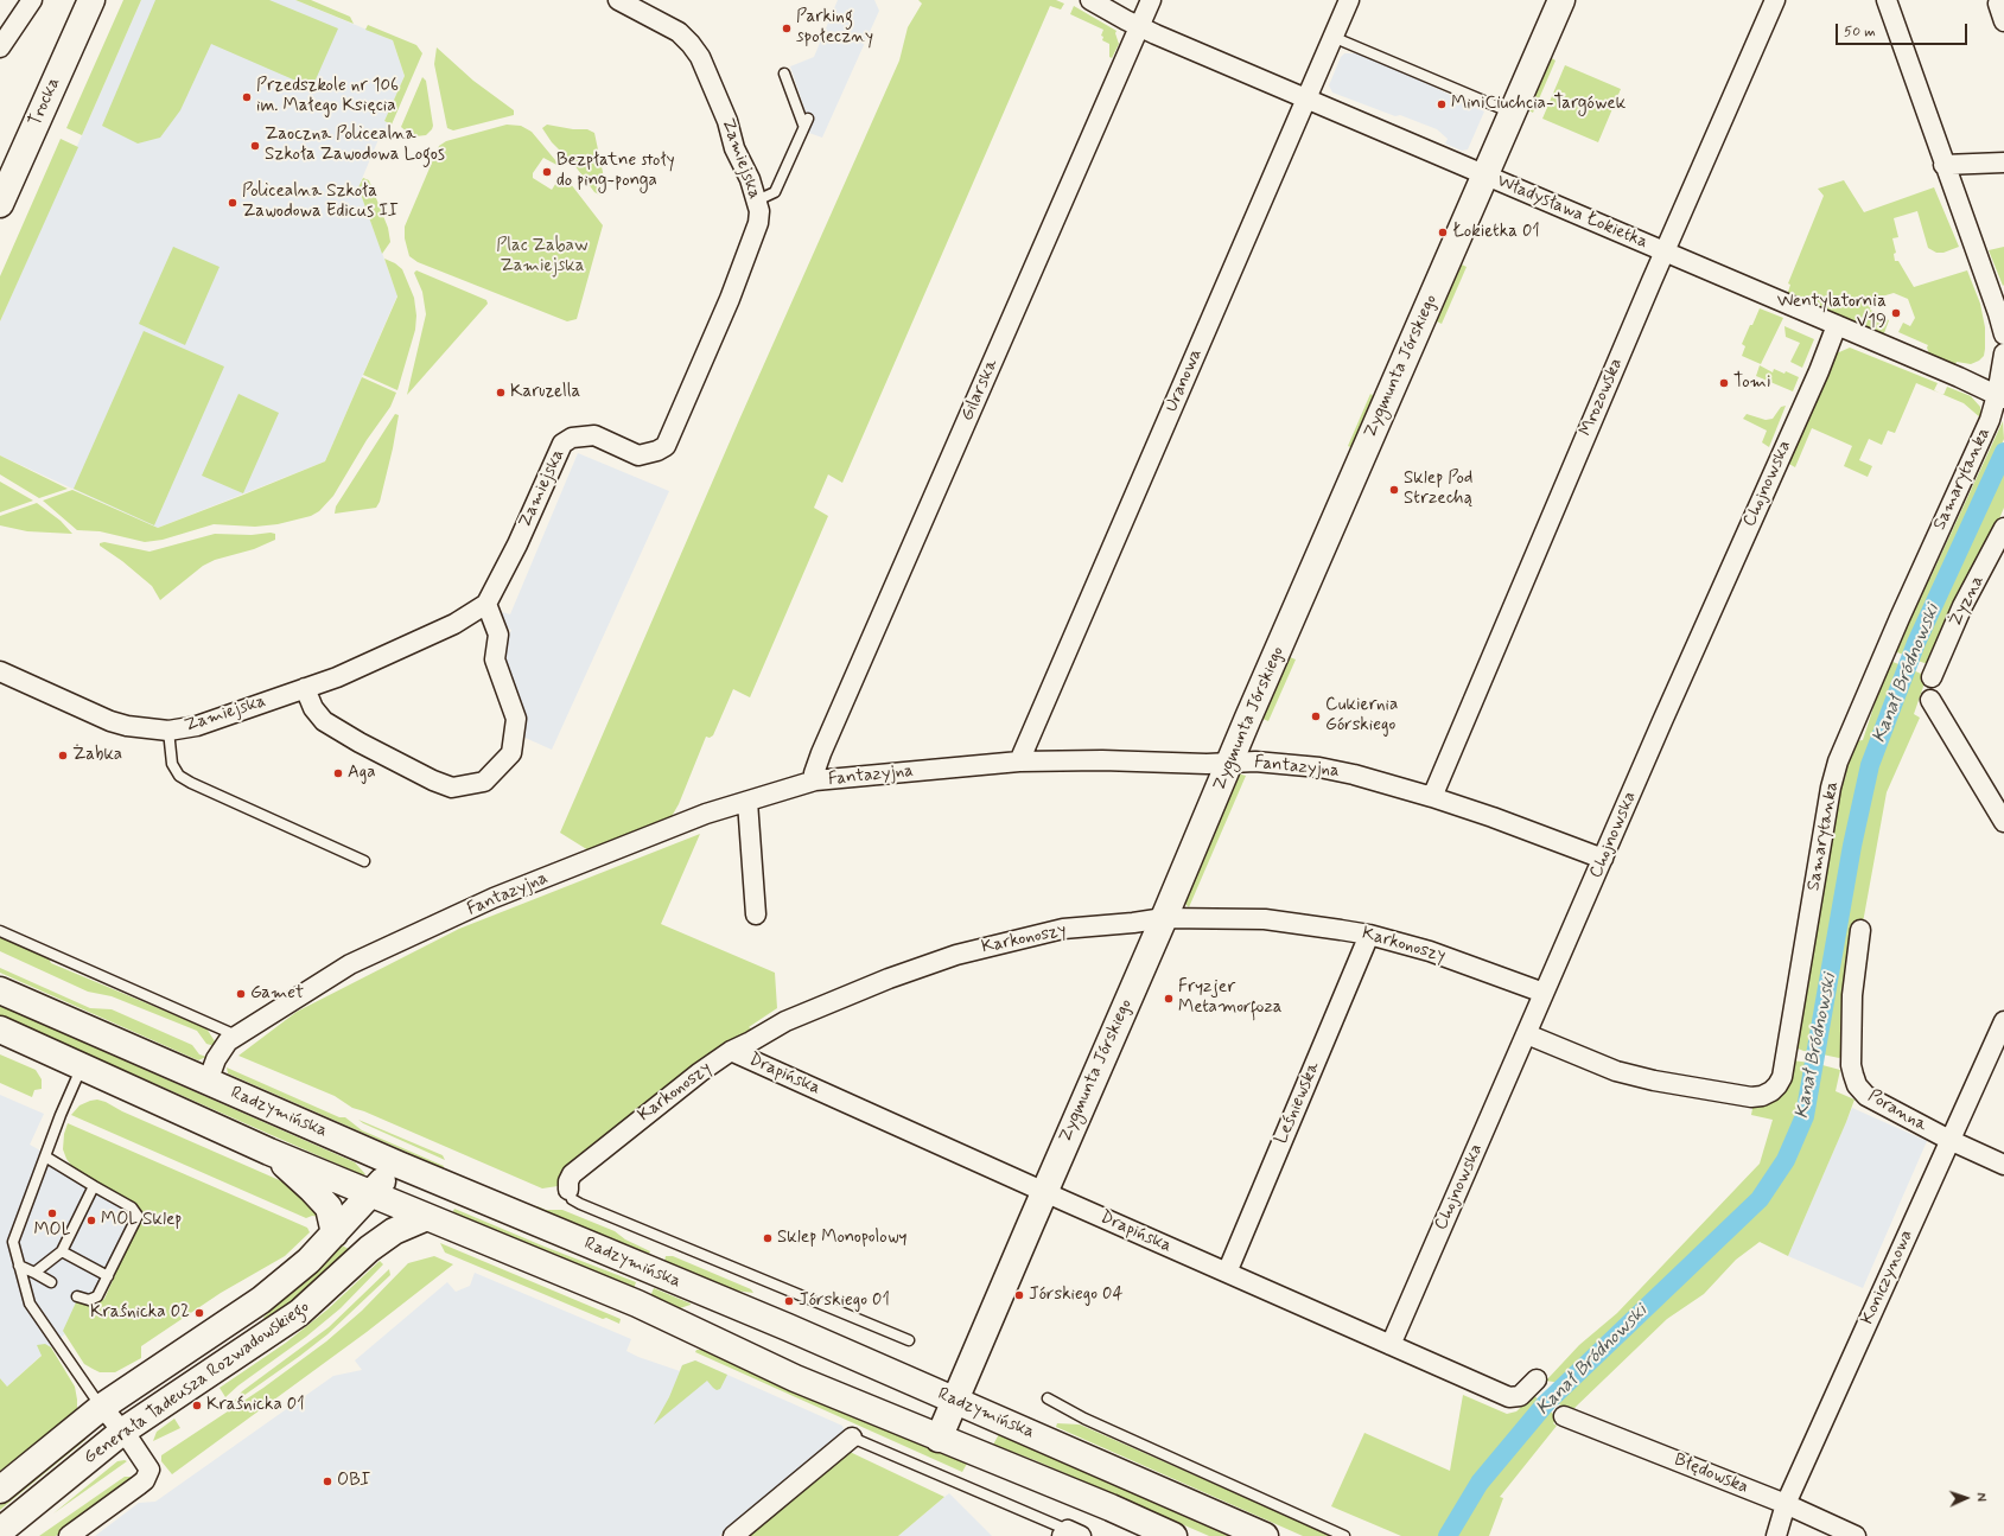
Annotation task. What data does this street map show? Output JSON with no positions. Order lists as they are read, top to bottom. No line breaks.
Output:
{"streets":{"street":["Trocka","Zamiejska","Władysława Łokietka","Zygmunta Jórskiego","Uranowa","Gilarska","Mrozowska","Samarytanka","Chojnowska","Żyzna","Fantazyjna","Karkonoszy","Drapińska","Leśniewska","Poranna","Radzymińska","Koniczynowa","Generała Tadeusza Rozwadowskiego","Błędowska"]},"crossings":[["Władysława Łokietka","Zygmunta Jórskiego"],["Władysława Łokietka","Uranowa"],["Władysława Łokietka","Gilarska"],["Władysława Łokietka","Mrozowska"],["Władysława Łokietka","Samarytanka"],["Władysława Łokietka","Chojnowska"],["Zygmunta Jórskiego","Fantazyjna"],["Zygmunta Jórskiego","Karkonoszy"],["Zygmunta Jórskiego","Drapińska"],["Zygmunta Jórskiego","Radzymińska"],["Uranowa","Fantazyjna"],["Gilarska","Fantazyjna"],["Mrozowska","Fantazyjna"],["Samarytanka","Chojnowska"],["Chojnowska","Fantazyjna"],["Chojnowska","Karkonoszy"],["Chojnowska","Drapińska"],["Fantazyjna","Radzymińska"],["Karkonoszy","Drapińska"],["Karkonoszy","Leśniewska"],["Karkonoszy","Radzymińska"],["Drapińska","Leśniewska"],["Poranna","Koniczynowa"],["Radzymińska","Generała Tadeusza Rozwadowskiego"],["Koniczynowa","Błędowska"]],"water":["Kanał Bródnowski"],"parks":["Plac Zabaw Zamiejska"],"places":["Parking społeczny","Przedszkole nr 106 im. Małego Księcia","MiniCiuchcia-Targówek","Zaoczna Policealna Szkoła Zawodowa Logos","Bezpłatne stoły do ping-ponga","Policealna Szkoła Zawodowa Edicus II","Łokietka 01","Wentylatornia V19","Tomi","Karuzella","Sklep Pod Strzechą","Cukiernia Górskiego","Żabka","Aga","Gamet","Fryzjer Metamorfoza","MOL","MOL Sklep","Sklep Monopolowy","Jórskiego 04","Jórskiego 01","Kraśnicka 02","Kraśnicka 01","OBI"],"scale_bar":"50 m","north":"right"}
